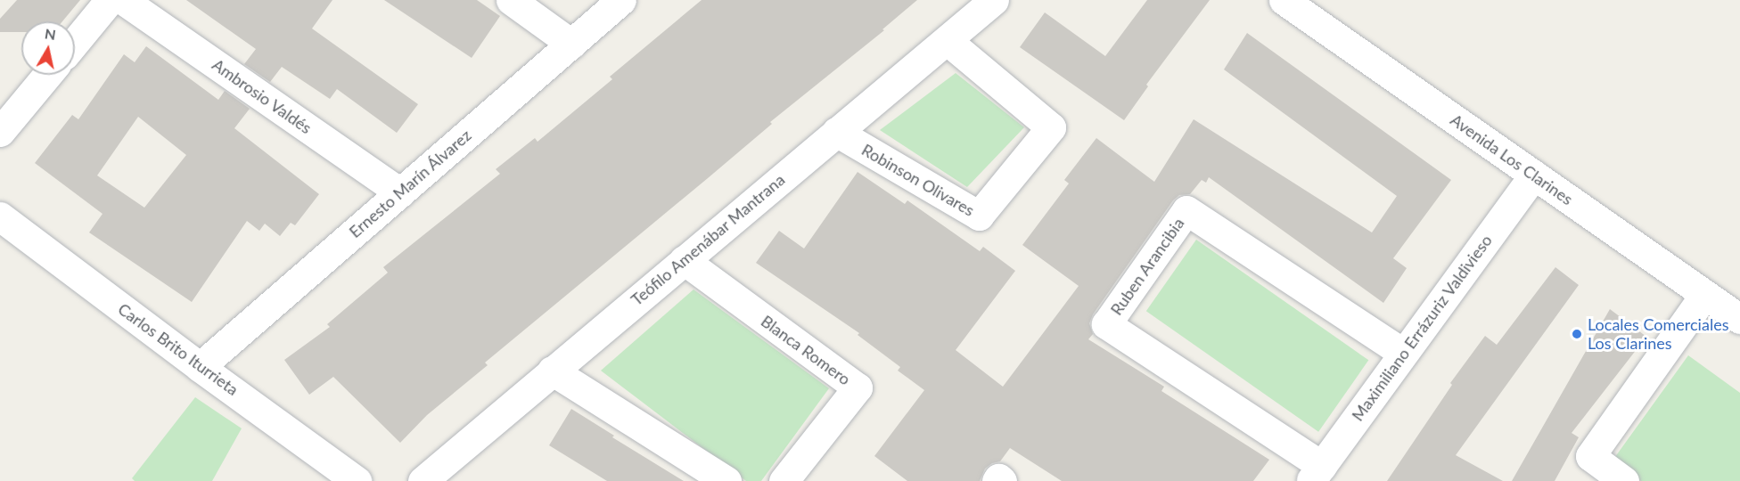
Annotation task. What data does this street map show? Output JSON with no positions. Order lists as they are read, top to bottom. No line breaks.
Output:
{"streets":{"street":["Ambrosio Valdés","Avenida Los Clarines","Robinson Olivares","Ernesto Marín Álvarez","Teófilo Amenábar Mantrana","Ruben Arancibia","Maximiliano Errázuriz Valdivieso","Carlos Brito Iturrieta","Blanca Romero"]},"crossings":[["Ambrosio Valdés","Ernesto Marín Álvarez"],["Avenida Los Clarines","Maximiliano Errázuriz Valdivieso"],["Robinson Olivares","Teófilo Amenábar Mantrana"],["Ernesto Marín Álvarez","Carlos Brito Iturrieta"],["Teófilo Amenábar Mantrana","Blanca Romero"],["Ruben Arancibia","Maximiliano Errázuriz Valdivieso"]],"places":["Locales Comerciales Los Clarines"],"north":"top"}
